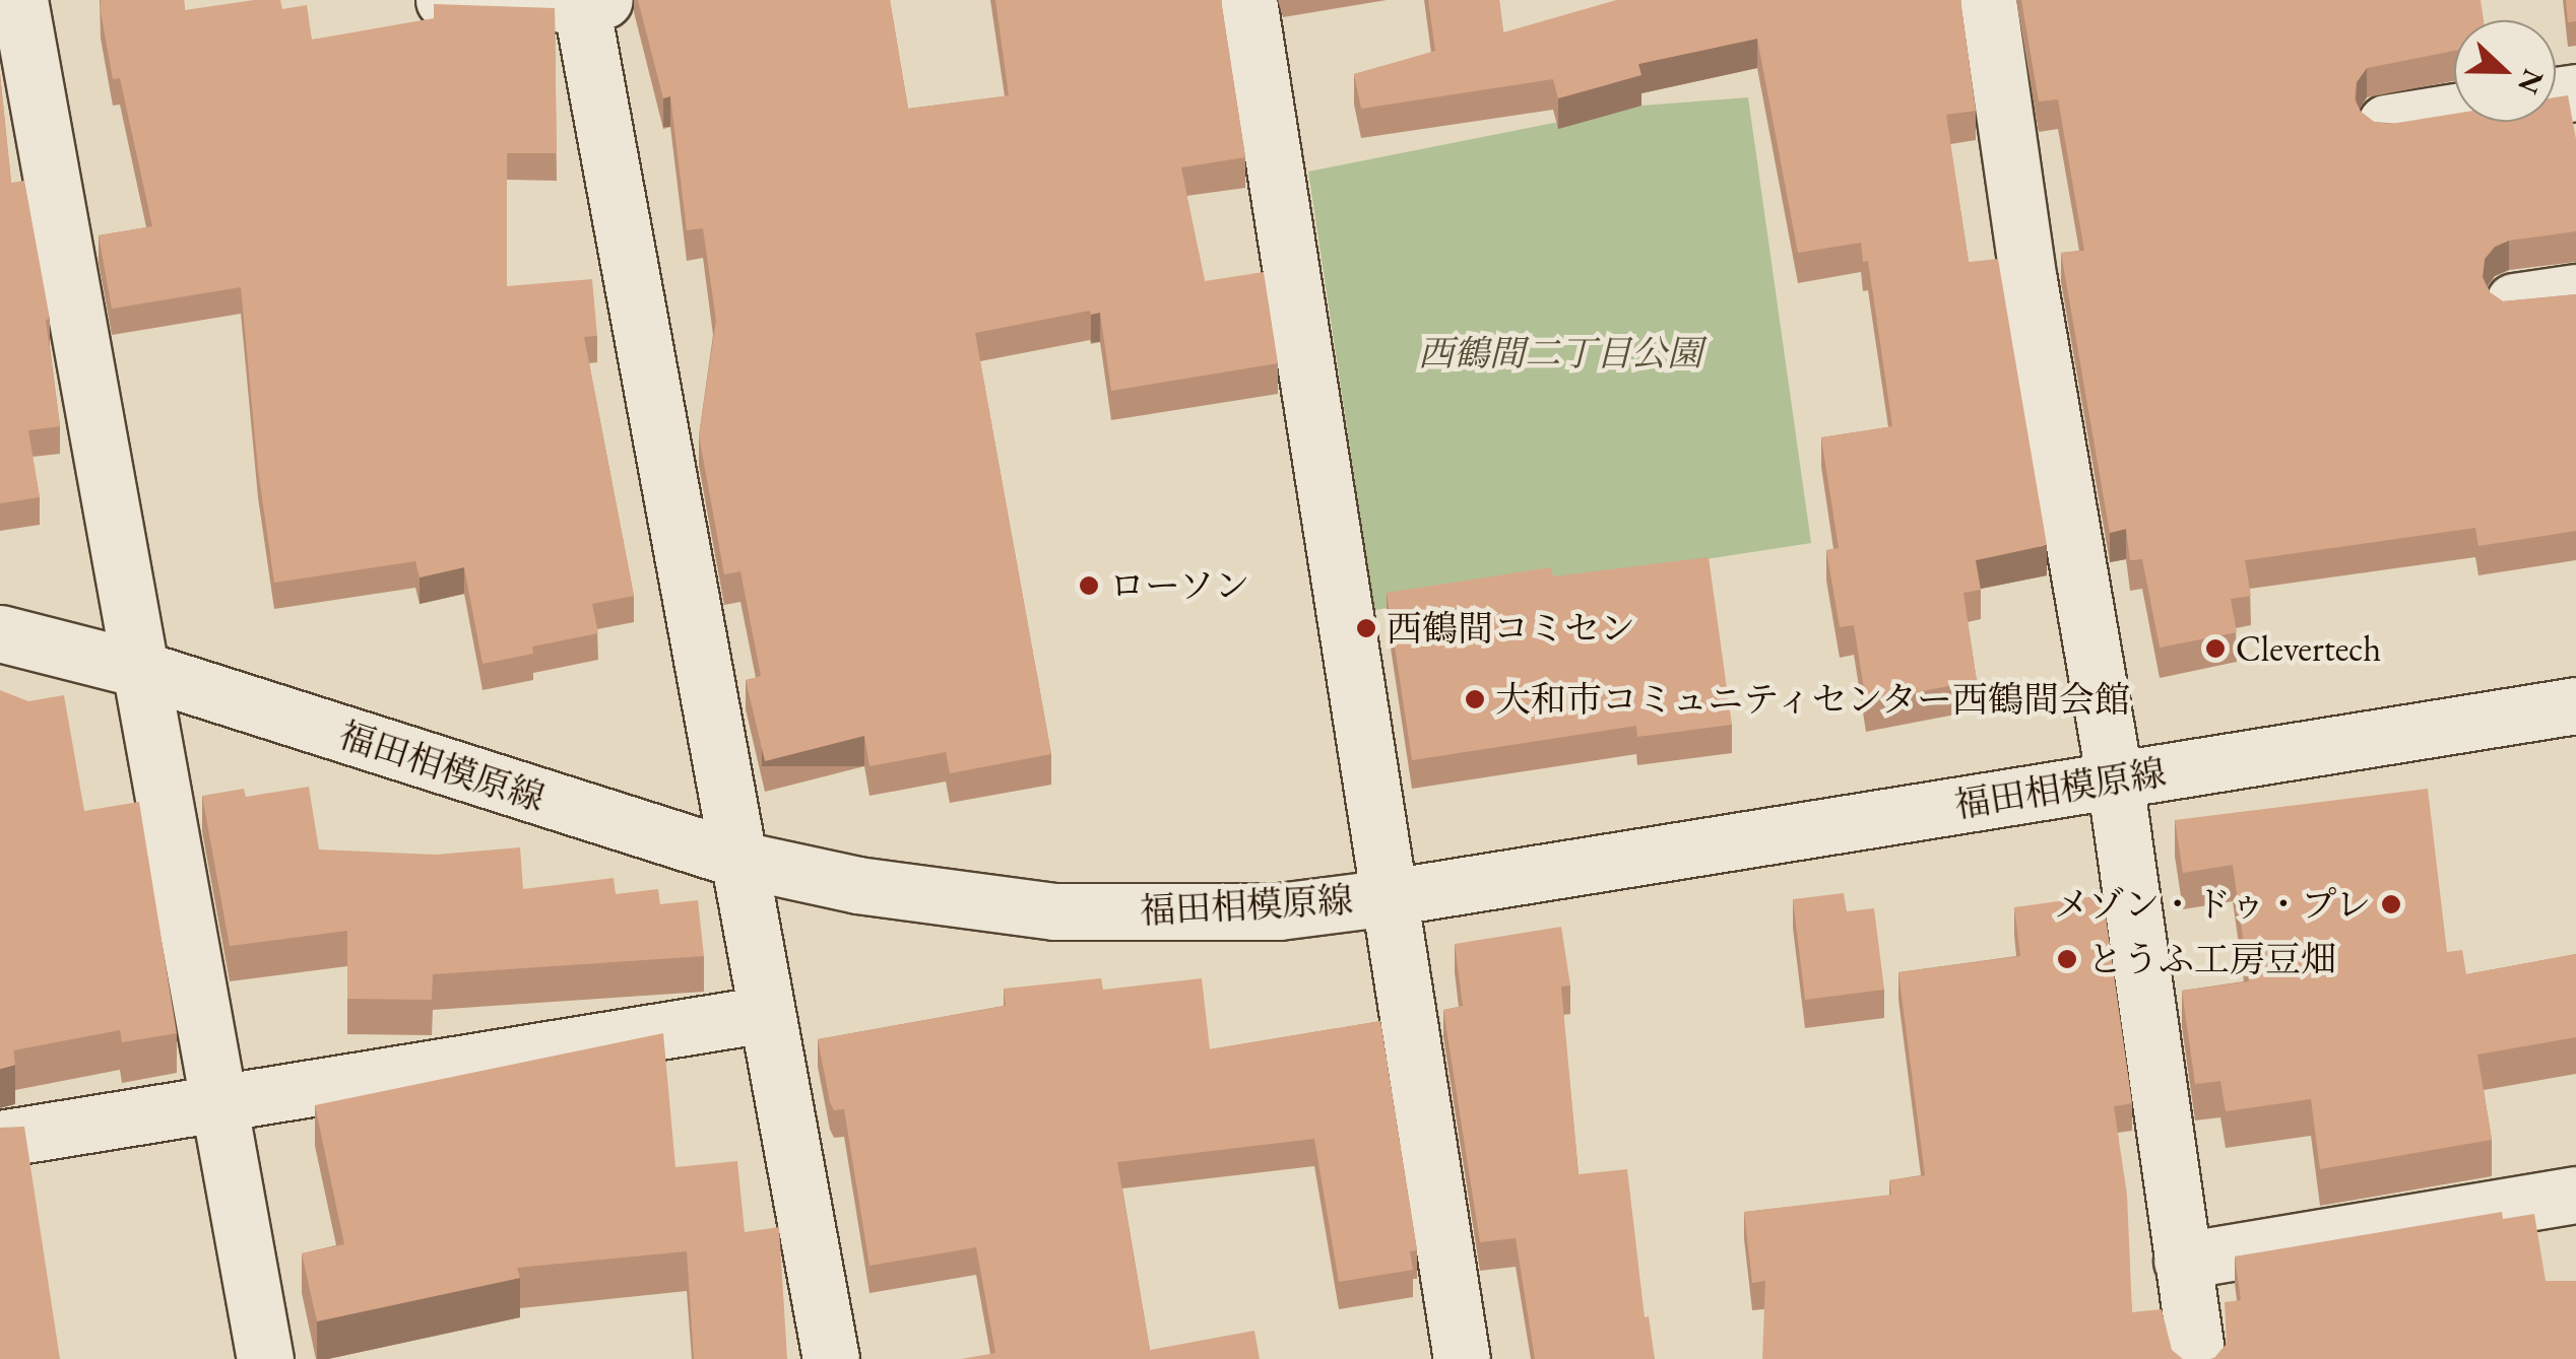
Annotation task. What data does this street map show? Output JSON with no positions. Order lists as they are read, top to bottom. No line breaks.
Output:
{"streets":{"street":["福田相模原線"]},"parks":["西鶴間二丁目公園"],"places":["ローソン","西鶴間コミセン","Clevertech","大和市コミュニティセンター西鶴間会館","メゾン・ドゥ・プレ","とうふ工房豆畑"],"north":"right"}
